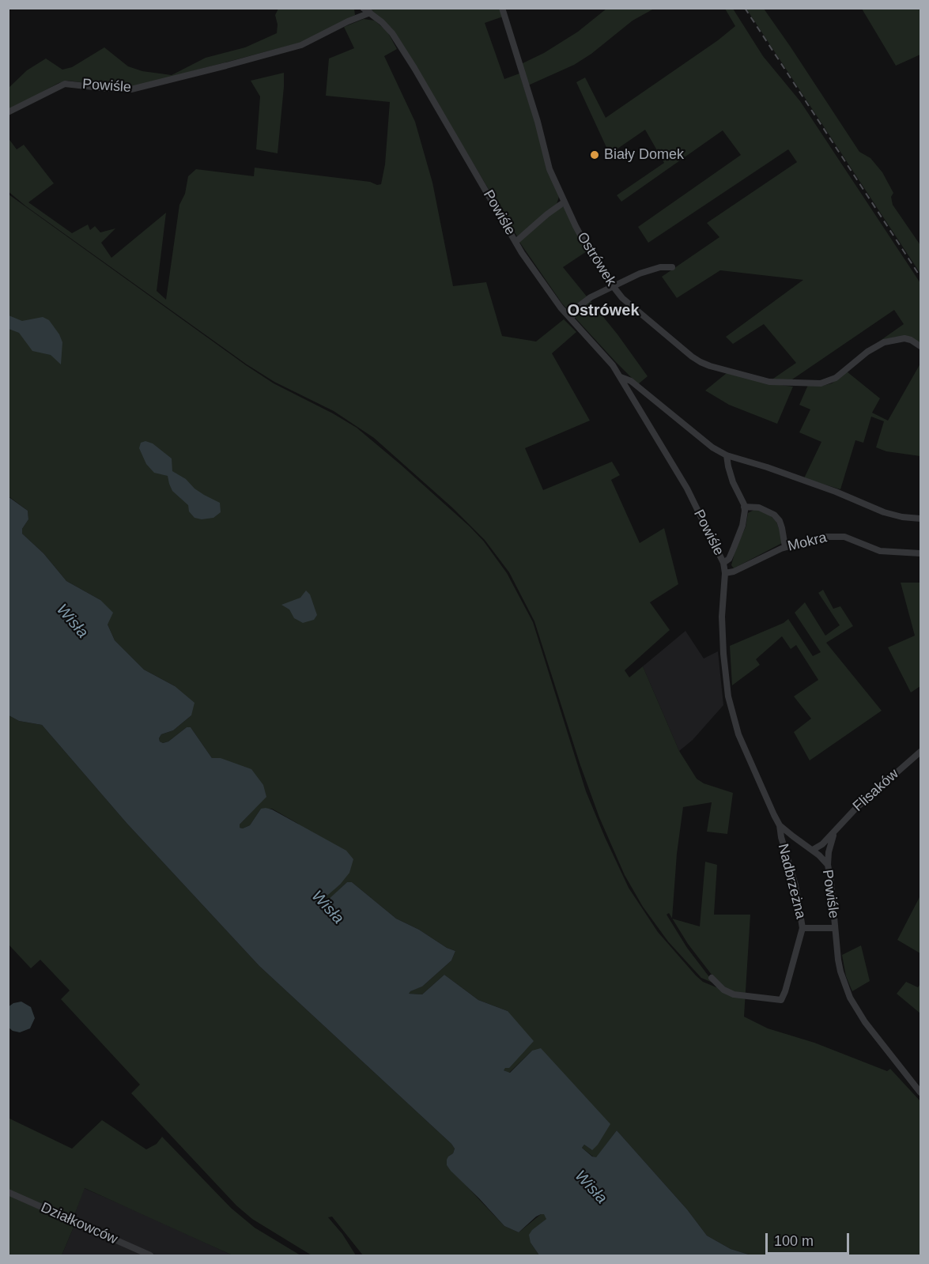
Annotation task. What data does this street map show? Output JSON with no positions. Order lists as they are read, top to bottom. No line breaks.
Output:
{"streets":{"street":["Powiśle","Ostrówek","Mokra","Flisaków","Nadbrzeżna","Działkowców"]},"crossings":[["Powiśle","Mokra"],["Powiśle","Flisaków"],["Powiśle","Nadbrzeżna"]],"districts":["Ostrówek"],"water":["Wisła"],"places":["Biały Domek"],"scale_bar":"100 m"}
